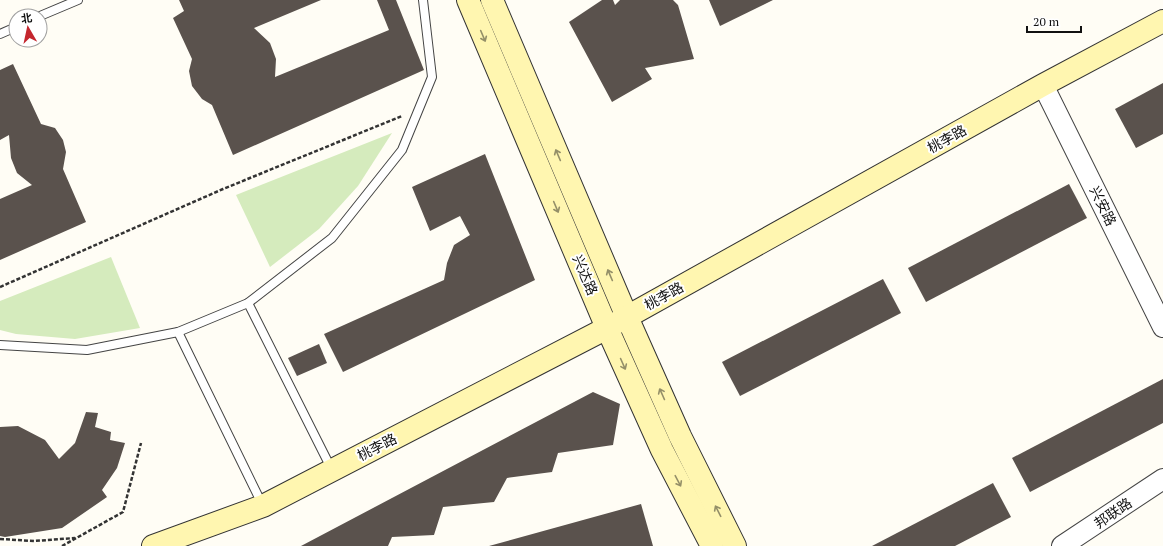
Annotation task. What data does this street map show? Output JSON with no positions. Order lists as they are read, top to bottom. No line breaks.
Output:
{"streets":{"main road":["桃李路","兴达路"],"street":["兴安路","邦联路"]},"crossings":[["桃李路","兴安路"],["桃李路","兴达路"]],"scale_bar":"20 m","north":"top"}
